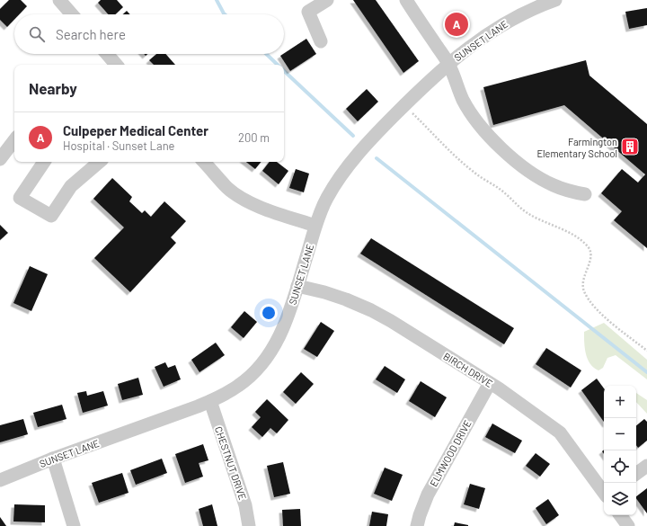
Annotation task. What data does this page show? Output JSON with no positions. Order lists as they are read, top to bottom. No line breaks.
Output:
{"streets":{"street":["SUNSET LANE","BIRCH DRIVE","ELMWOOD DRIVE","CHESTNUT DRIVE"]},"crossings":[["SUNSET LANE","BIRCH DRIVE"],["SUNSET LANE","CHESTNUT DRIVE"],["BIRCH DRIVE","ELMWOOD DRIVE"]],"places":{"building":["Farmington Elementary School"]},"page":{"pins":"A","search":"Search here","heading":"Nearby","list":[{"mark":"A","name":"Culpeper Medical Center","note":"Hospital · Sunset Lane","value":"200 m"}],"map_buttons":["+","−"]}}
